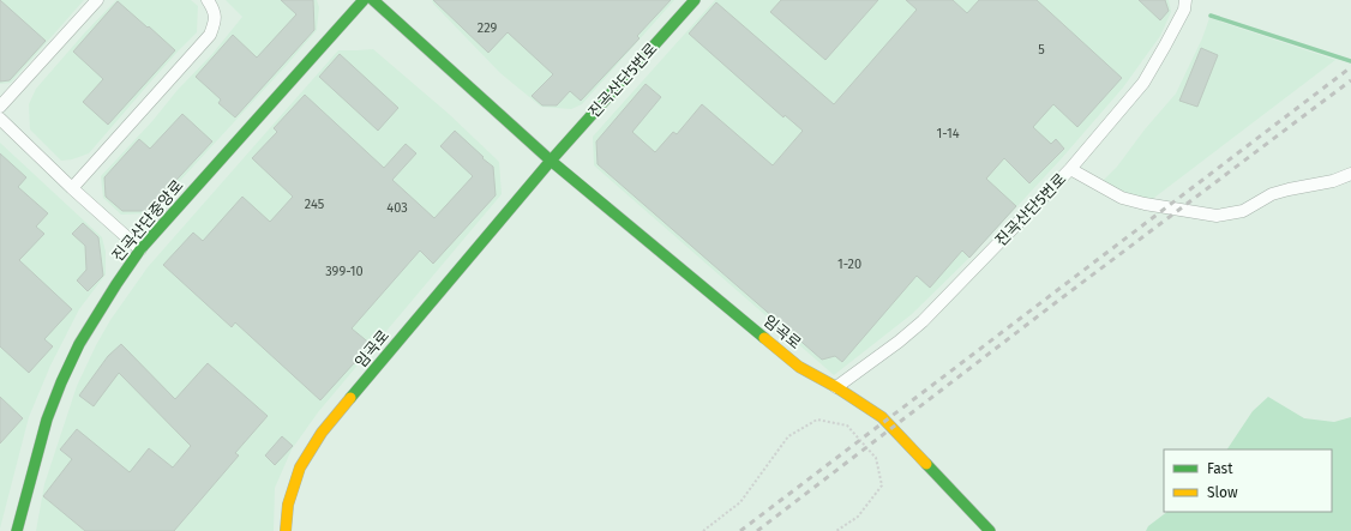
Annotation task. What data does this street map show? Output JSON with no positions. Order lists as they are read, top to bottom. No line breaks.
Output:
{"streets":{"street":["진곡산단5번로","진곡산단중앙로","임곡로"]},"crossings":[["진곡산단5번로","임곡로"]],"house_numbers":["229","5","1-14","245","403","1-20","399-10"],"legend":["Fast","Slow"]}
